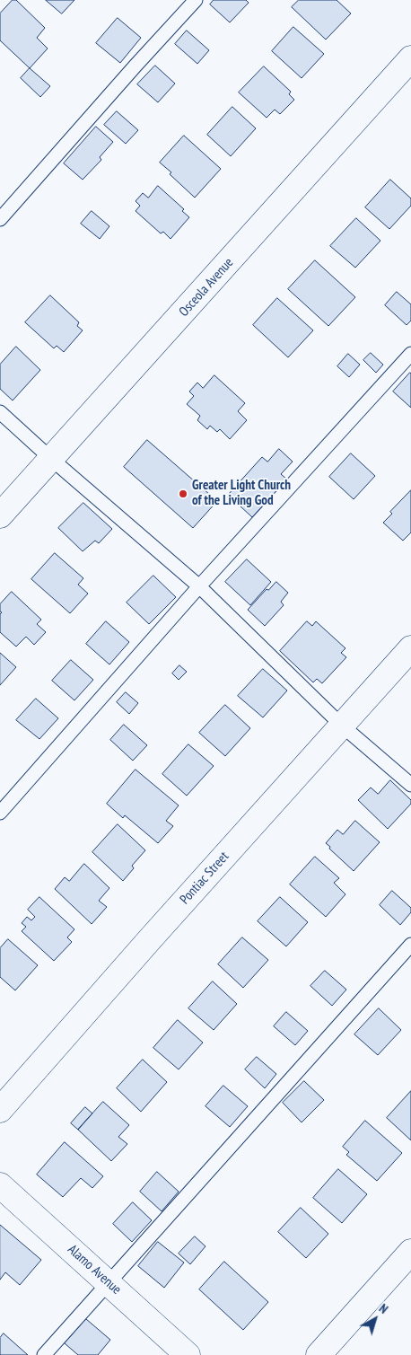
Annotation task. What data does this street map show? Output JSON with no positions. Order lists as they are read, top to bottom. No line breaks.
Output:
{"streets":{"street":["Osceola Avenue","Pontiac Street","Alamo Avenue"]},"places":["Greater Light Church of the Living God"],"north":"top right"}
